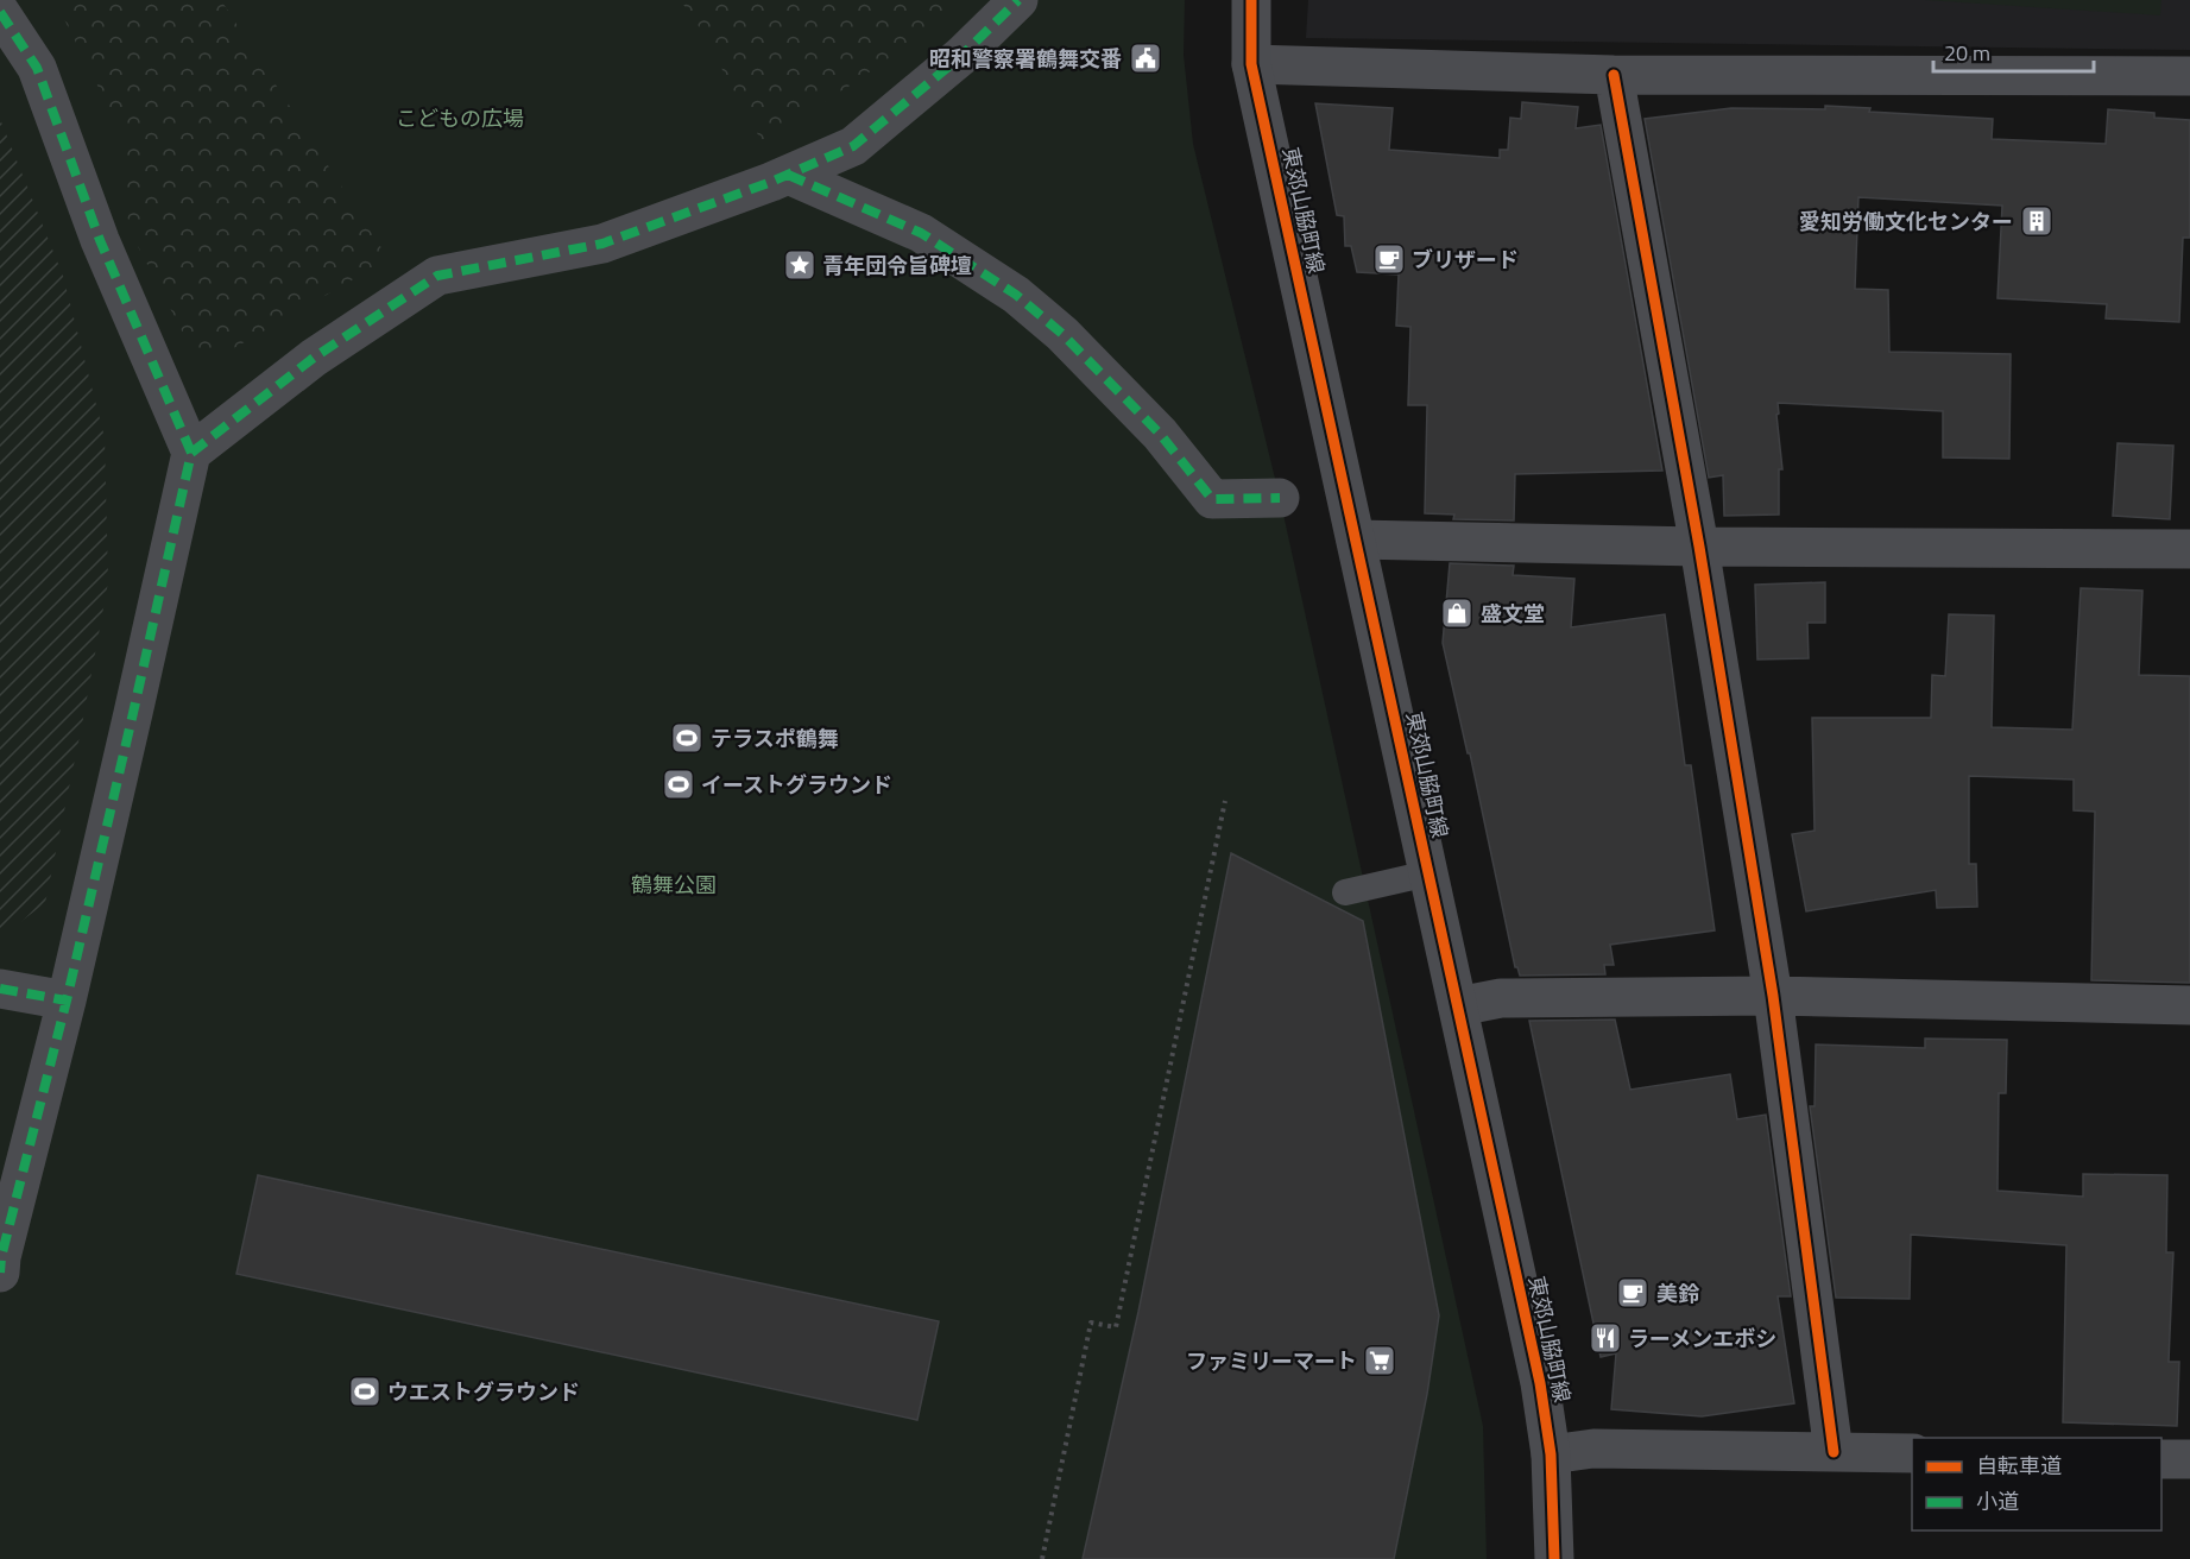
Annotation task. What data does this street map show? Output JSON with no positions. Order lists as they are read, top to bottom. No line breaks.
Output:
{"streets":{"street":["東郊山脇町線"]},"parks":["こどもの広場","鶴舞公園"],"places":{"public building":["昭和警察署鶴舞交番"],"building":["愛知労働文化センター"],"cafe":["ブリザード","美鈴"],"place":["青年団令旨碑壇"],"shop":["盛文堂"],"sports":["テラスポ鶴舞","イーストグラウンド","ウエストグラウンド"],"restaurant":["ラーメンエボシ"],"supermarket":["ファミリーマート"]},"legend":["自転車道","小道"],"scale_bar":"20 m"}
